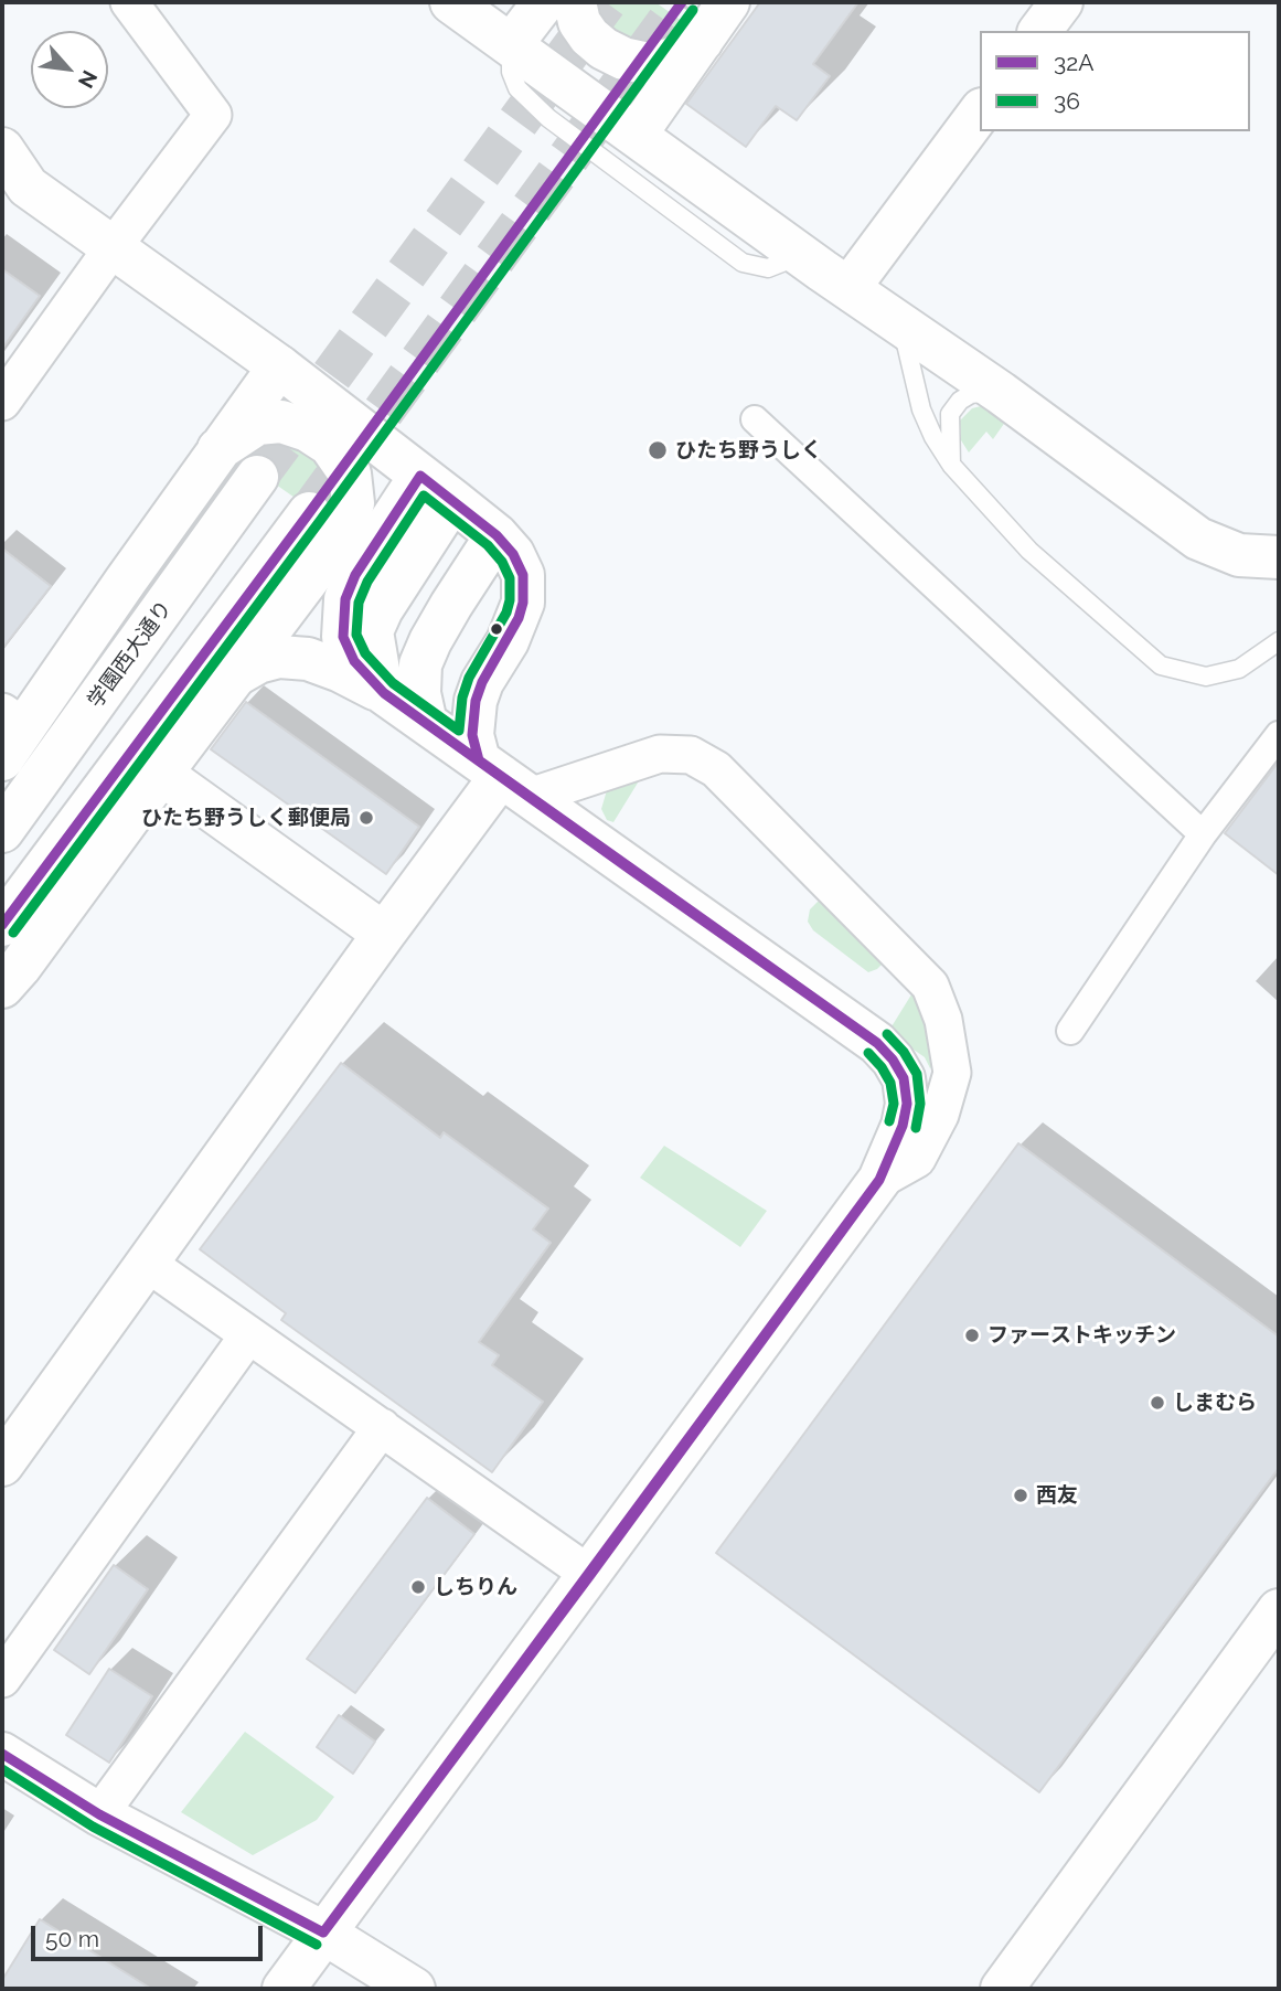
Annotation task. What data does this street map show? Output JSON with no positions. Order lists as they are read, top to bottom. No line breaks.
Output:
{"streets":{"street":["学園西大通り"]},"places":["ひたち野うしく","ひたち野うしく郵便局","ファーストキッチン","しまむら","西友","しちりん"],"lines":["transit line 32A","transit line 36"],"legend":["32A","36"],"scale_bar":"50 m","north":"bottom right"}
